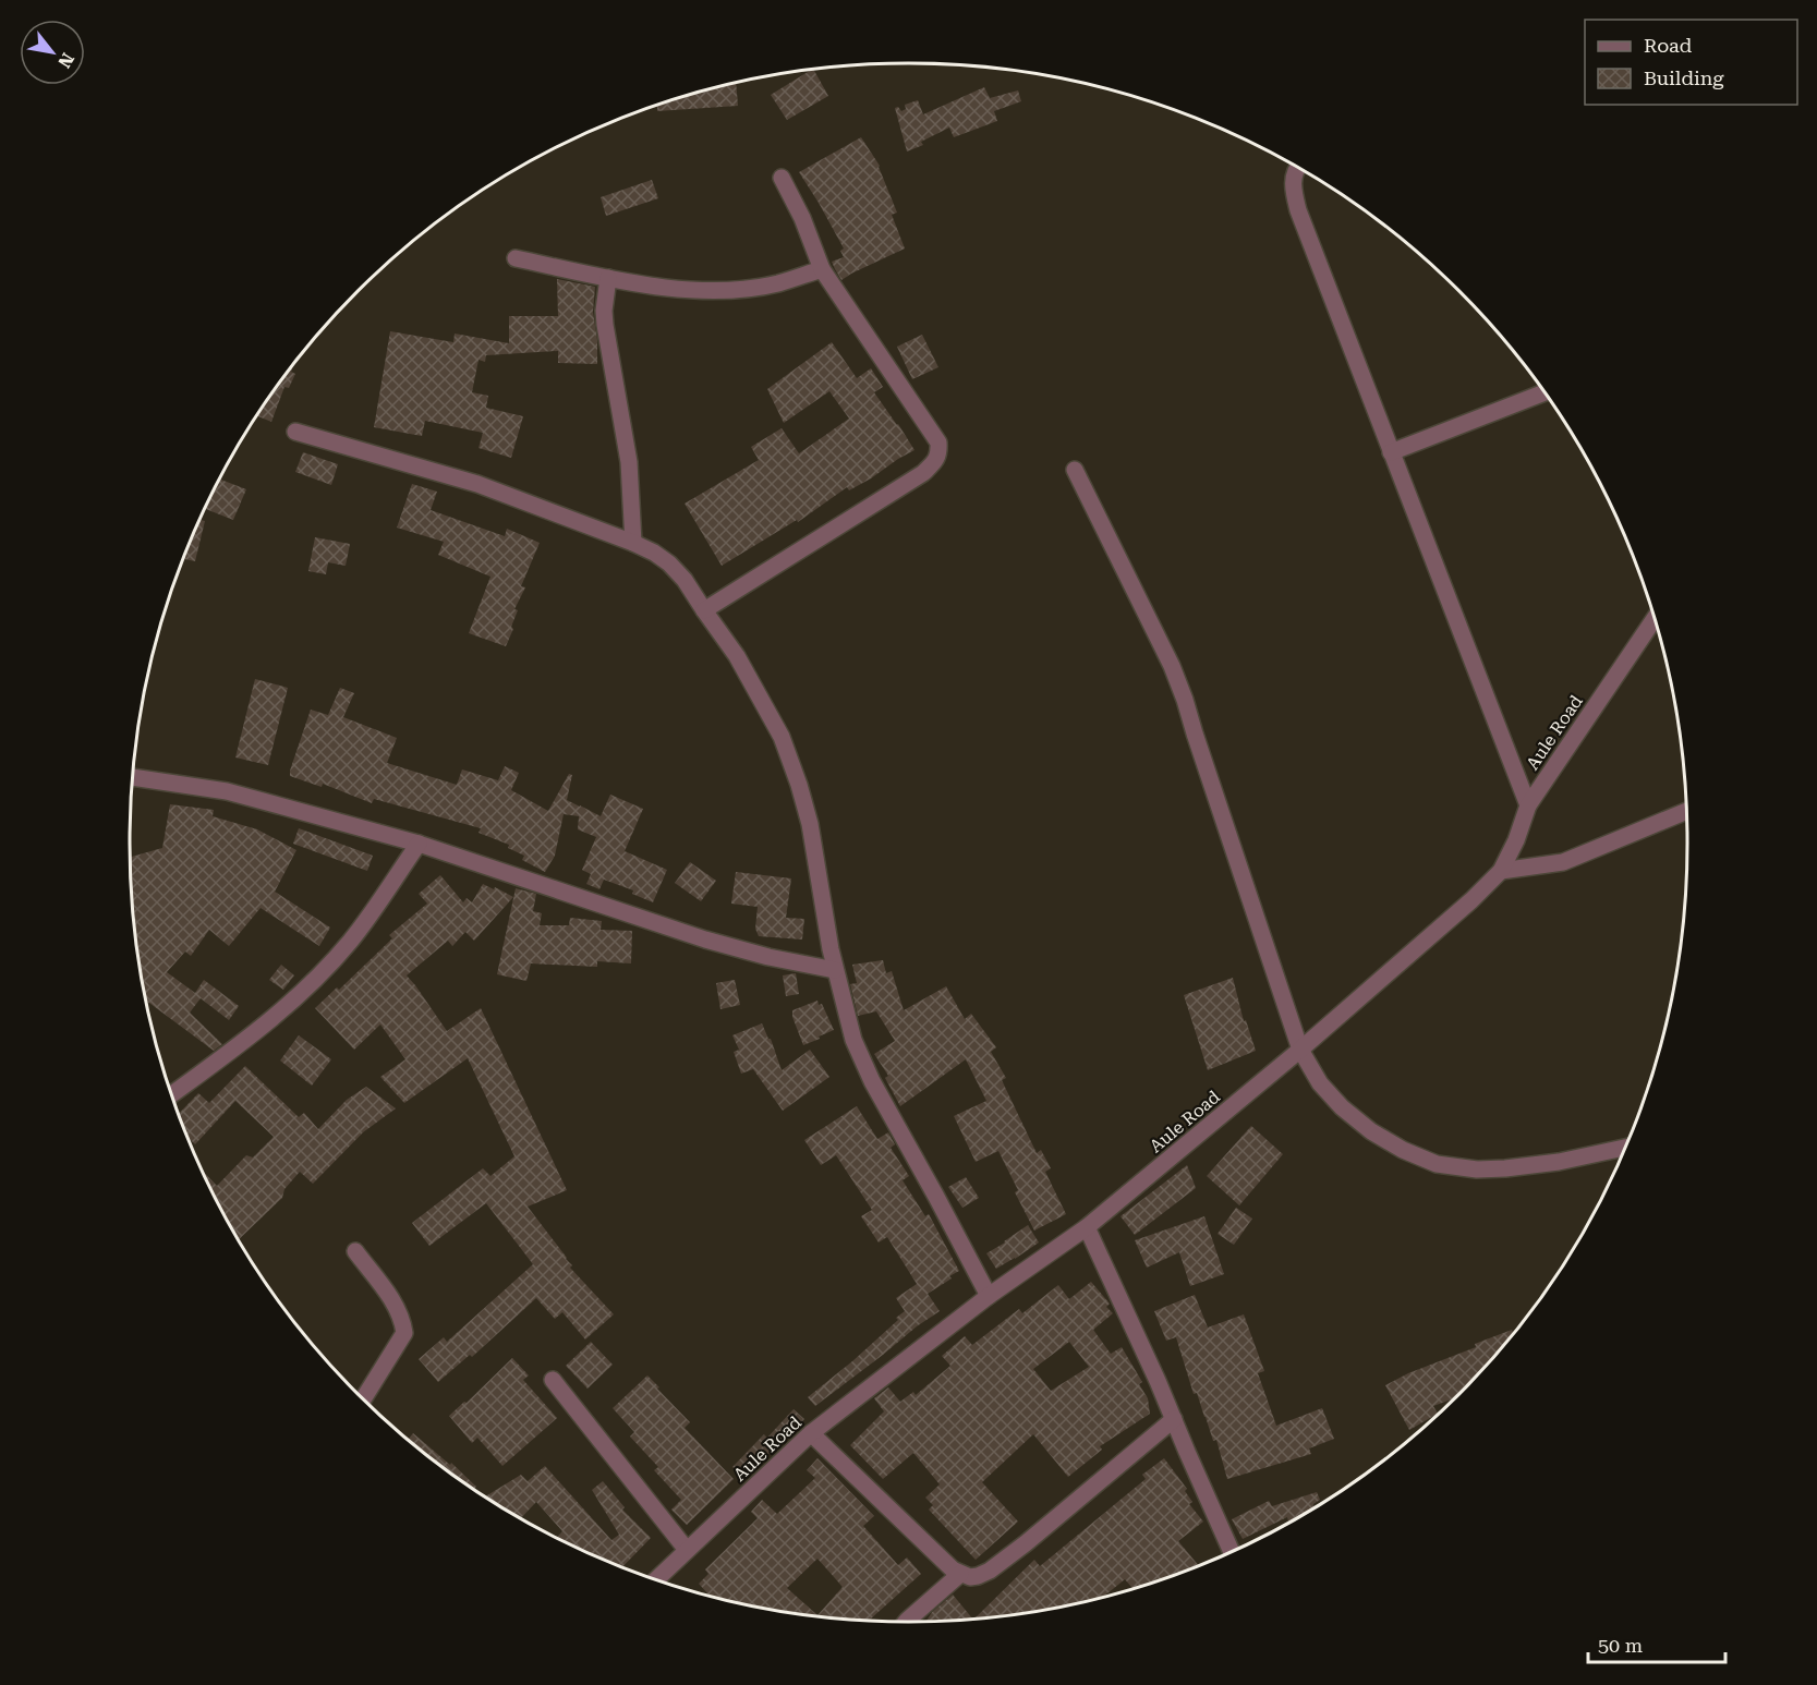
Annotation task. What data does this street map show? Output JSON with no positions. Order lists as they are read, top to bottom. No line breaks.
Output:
{"streets":{"street":["Aule Road"]},"legend":["Road","Building"],"scale_bar":"50 m","north":"bottom right"}
